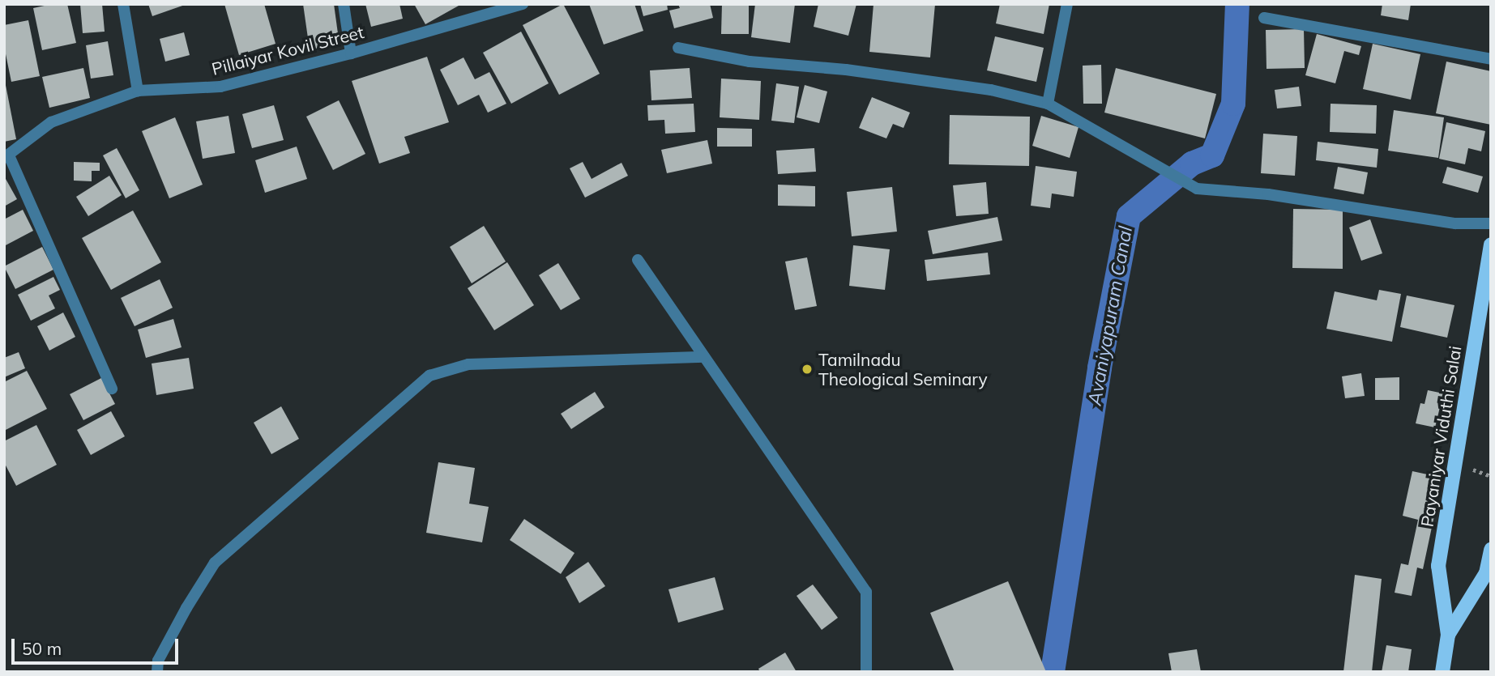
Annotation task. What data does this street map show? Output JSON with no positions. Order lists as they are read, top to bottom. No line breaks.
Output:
{"streets":{"main road":["Payaniyar Viduthi Salai"],"street":["Pillaiyar Kovil Street"]},"water":["Avaniyapuram Canal"],"places":["Tamilnadu Theological Seminary"],"scale_bar":"50 m"}
